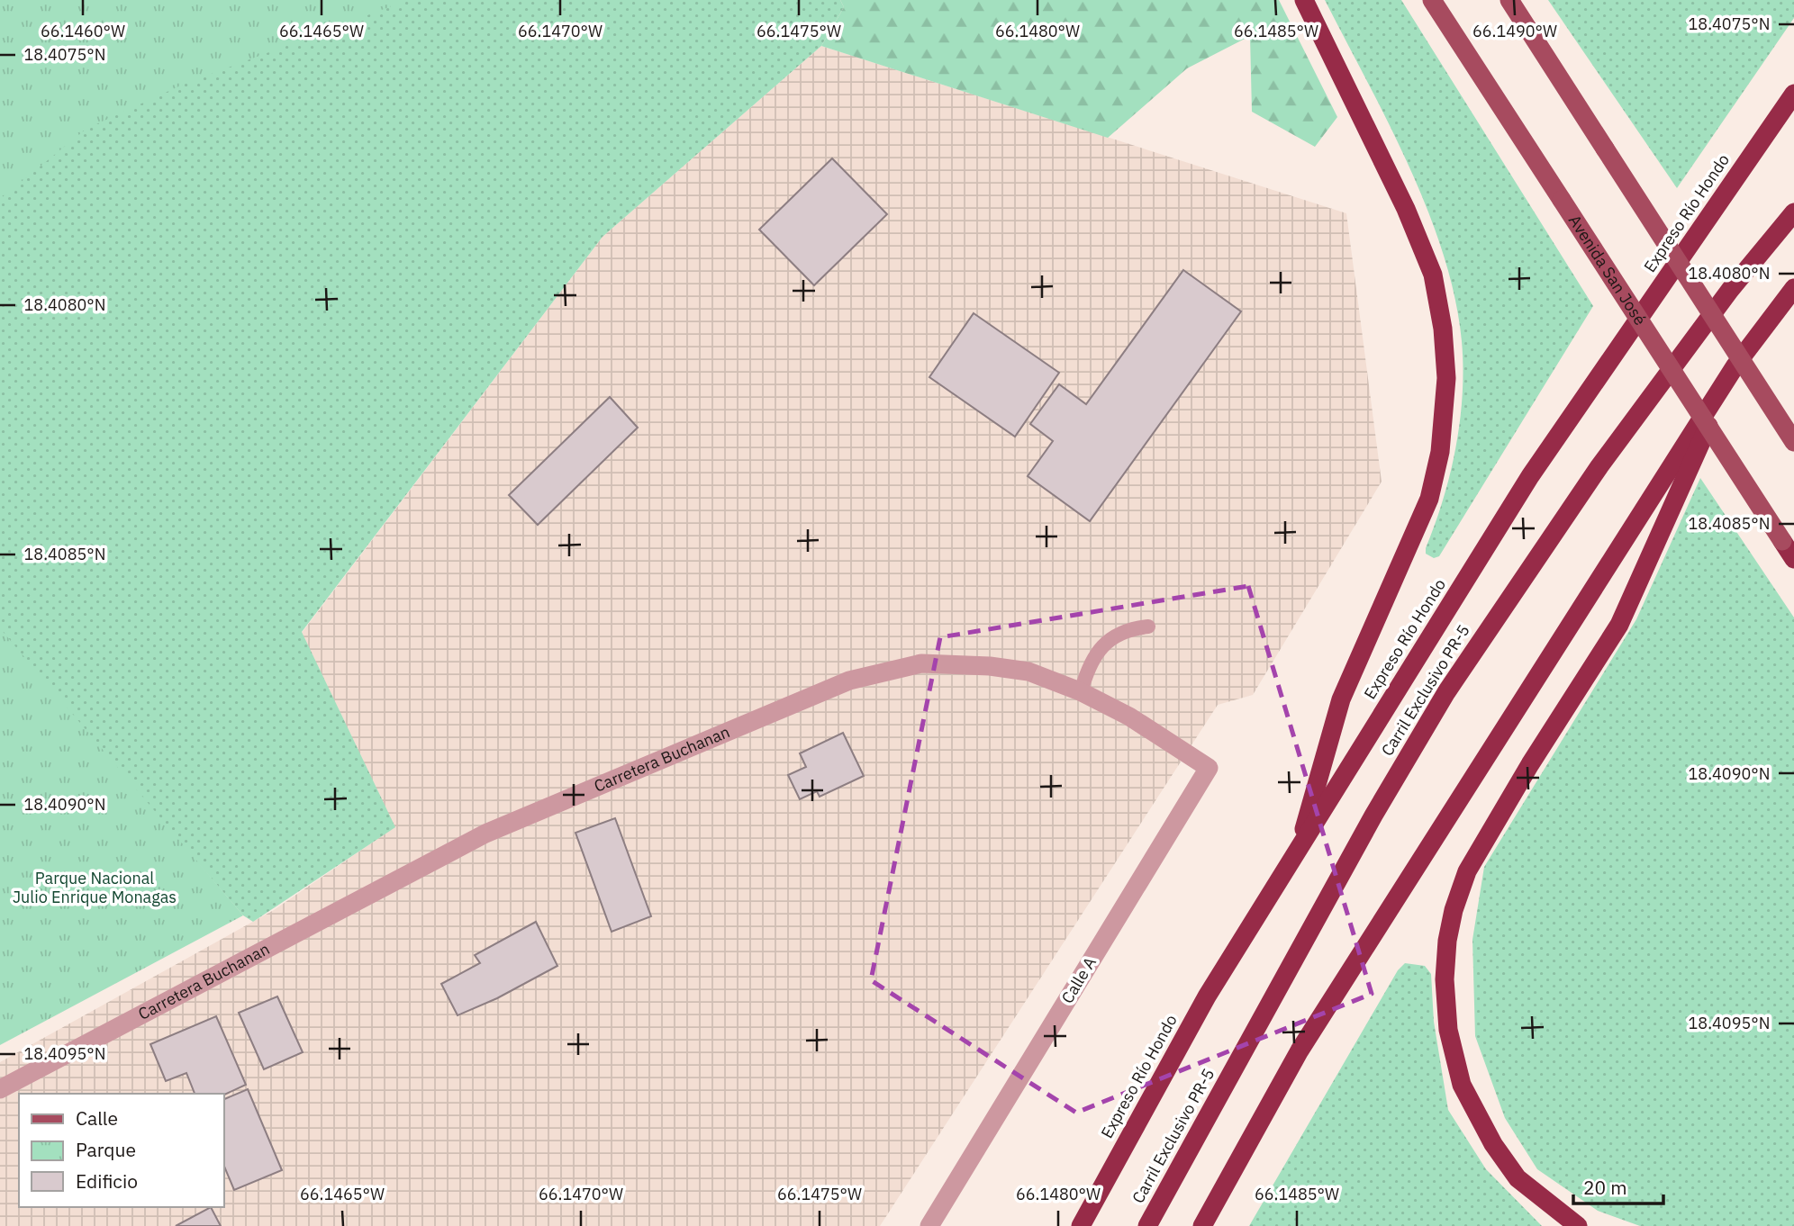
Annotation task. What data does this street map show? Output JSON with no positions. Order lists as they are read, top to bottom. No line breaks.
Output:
{"streets":{"highway":["Expreso Río Hondo","Carril Exclusivo PR-5"],"main road":["Avenida San José"],"street":["Carretera Buchanan","Calle A"]},"crossings":[["Carretera Buchanan","Calle A"]],"parks":["Parque Nacional Julio Enrique Monagas"],"legend":["Calle","Parque","Edificio"],"scale_bar":"20 m","coordinates":["18.4075°N","66.1460°W","66.1465°W","66.1470°W","66.1475°W","66.1480°W","66.1485°W","66.1490°W","18.4080°N","18.4085°N","18.4090°N","18.4095°N"]}
